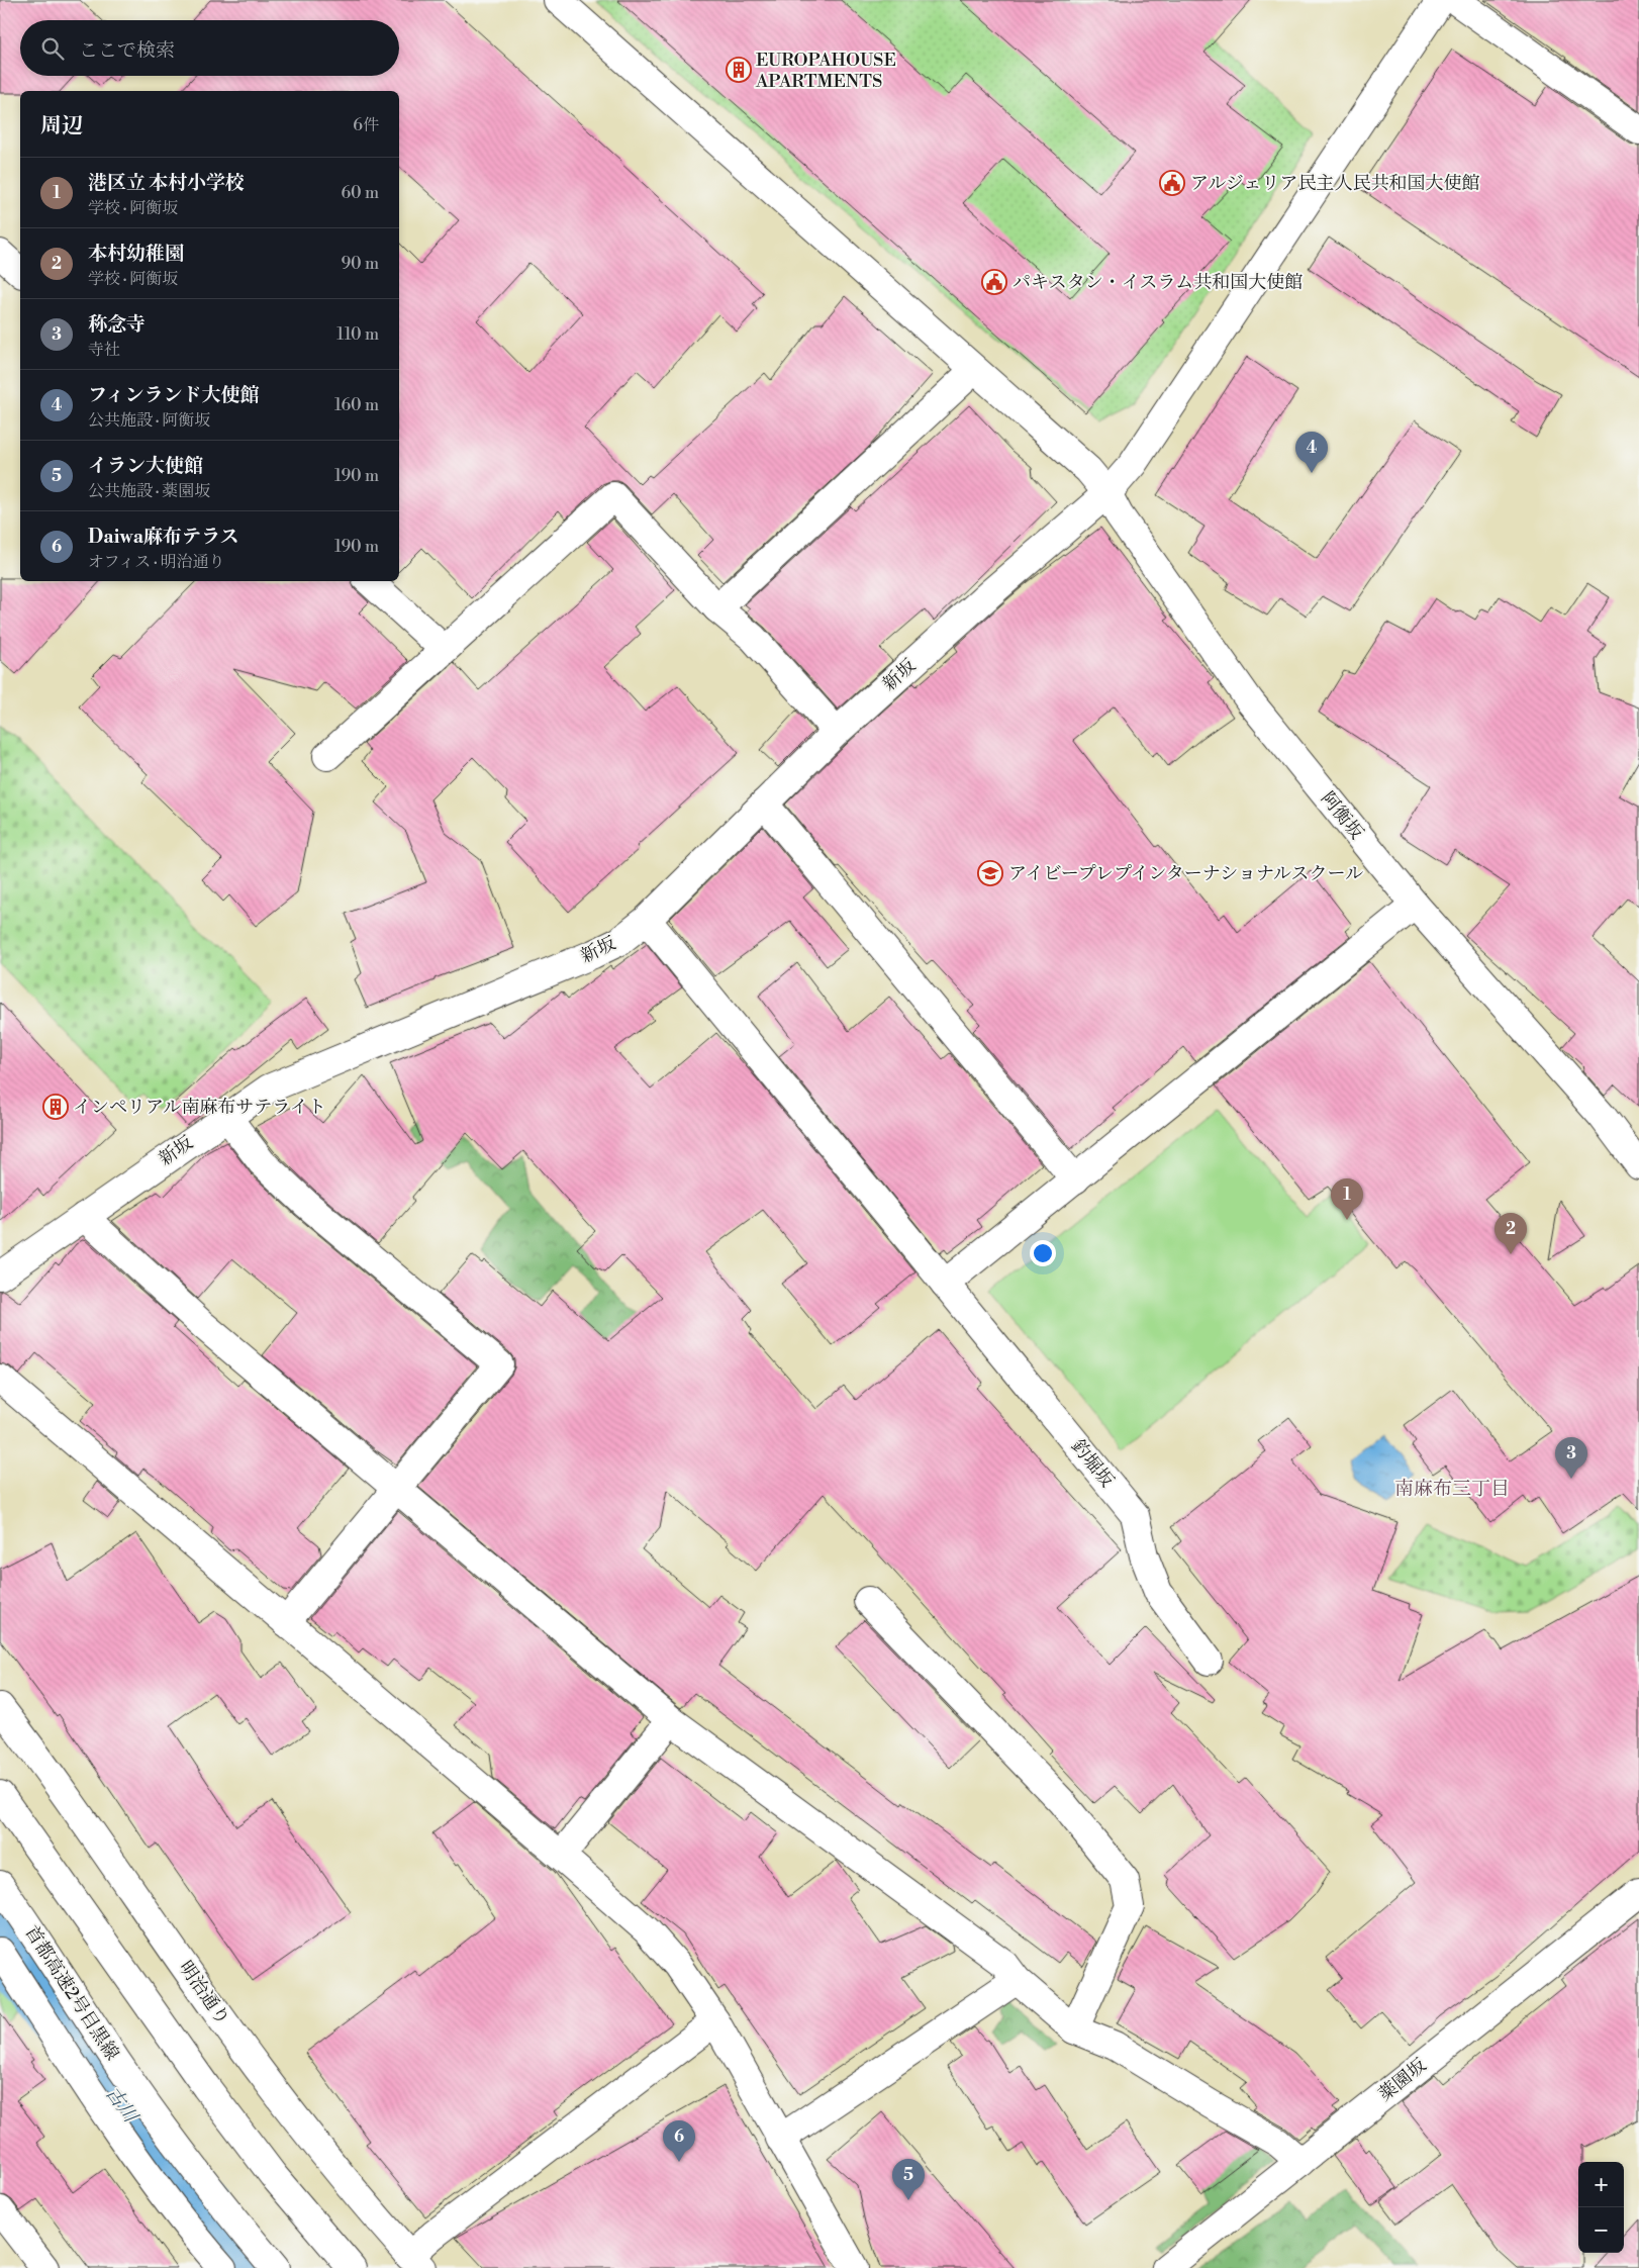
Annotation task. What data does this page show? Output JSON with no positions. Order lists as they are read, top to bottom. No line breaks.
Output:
{"streets":{"main road":["新坂","阿衡坂","釣堀坂","首都高速2号目黒線","明治通り","薬園坂"]},"crossings":[["新坂","阿衡坂"],["新坂","釣堀坂"]],"districts":["南麻布三丁目"],"water":["古川"],"places":{"building":["EUROPAHOUSE APARTMENTS","インペリアル南麻布サテライト"],"public building":["アルジェリア民主人民共和国大使館","パキスタン・イスラム共和国大使館"],"school or university":["アイビープレプインターナショナルスクール"]},"page":{"search":"ここで検索","heading":["周辺","6件"],"list":[{"mark":"1","name":"港区立 本村小学校","note":"学校 · 阿衡坂","value":"60 m"},{"mark":"2","name":"本村幼稚園","note":"学校 · 阿衡坂","value":"90 m"},{"mark":"3","name":"称念寺","note":"寺社","value":"110 m"},{"mark":"4","name":"フィンランド大使館","note":"公共施設 · 阿衡坂","value":"160 m"},{"mark":"5","name":"イラン大使館","note":"公共施設 · 薬園坂","value":"190 m"},{"mark":"6","name":"Daiwa麻布テラス","note":"オフィス · 明治通り","value":"190 m"}],"pins":["4","1","2","3","6","5"],"map_buttons":["+","−"]}}
